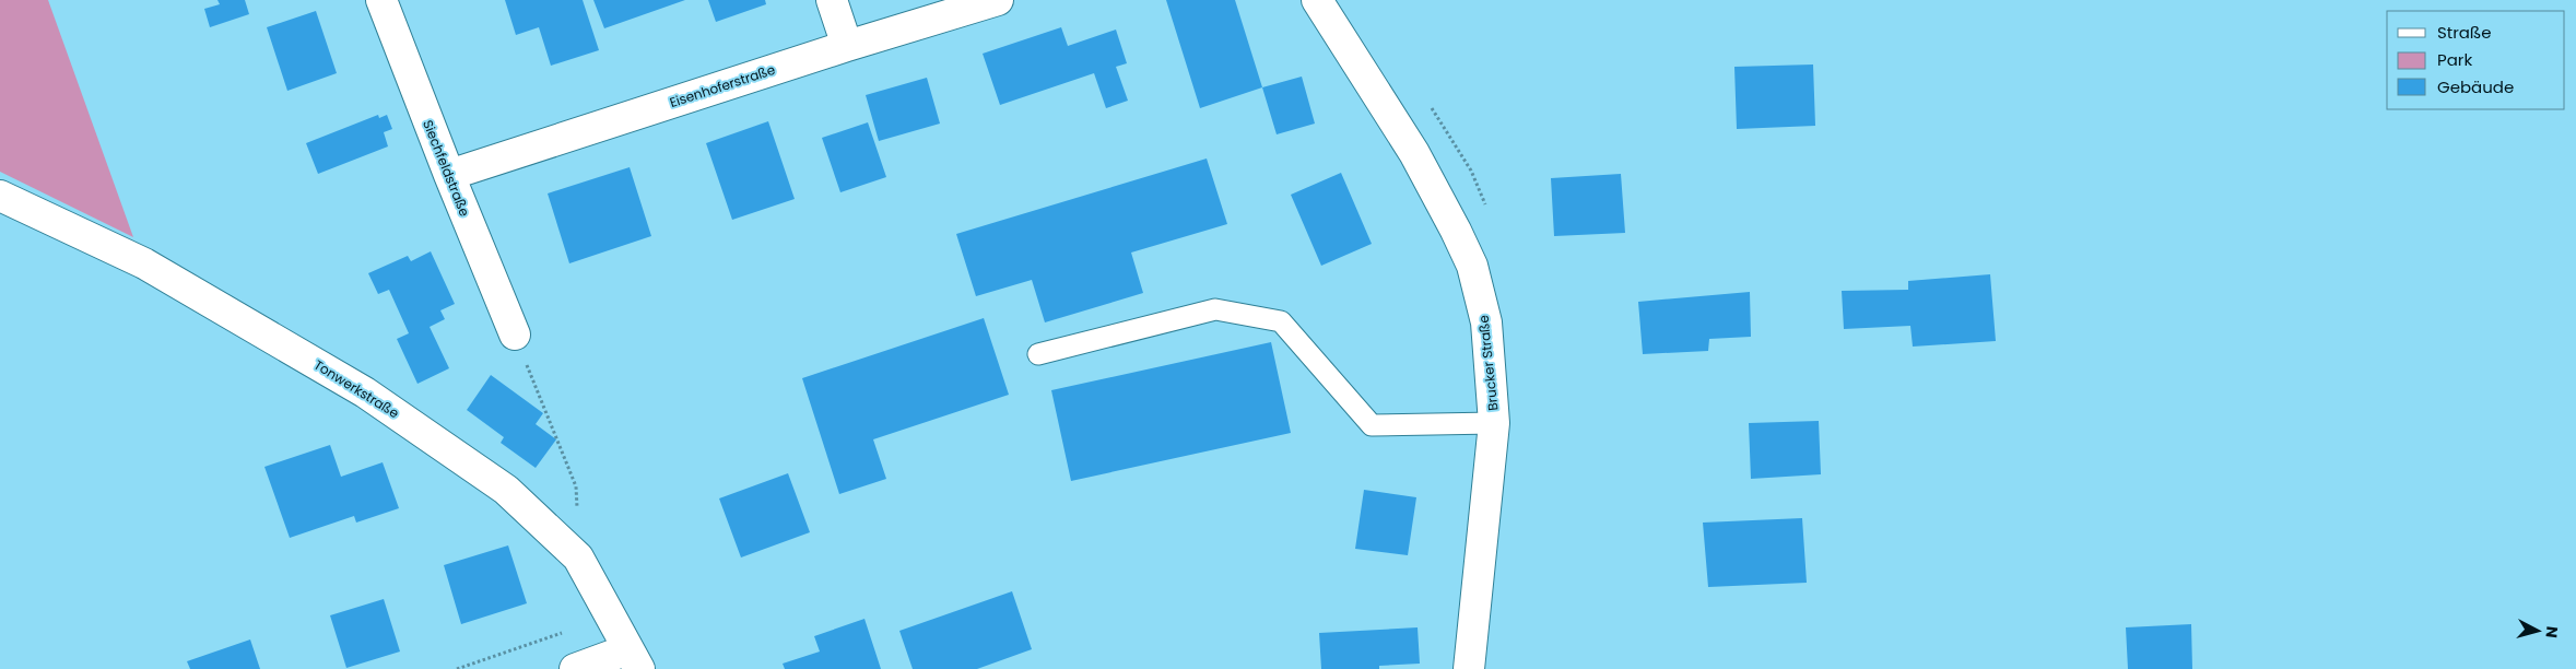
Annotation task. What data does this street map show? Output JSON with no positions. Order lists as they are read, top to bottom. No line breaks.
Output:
{"streets":{"street":["Eisenhoferstraße","Siechfeldstraße","Brucker Straße","Tonwerkstraße"]},"crossings":[["Eisenhoferstraße","Siechfeldstraße"]],"legend":["Straße","Park","Gebäude"],"north":"right"}
